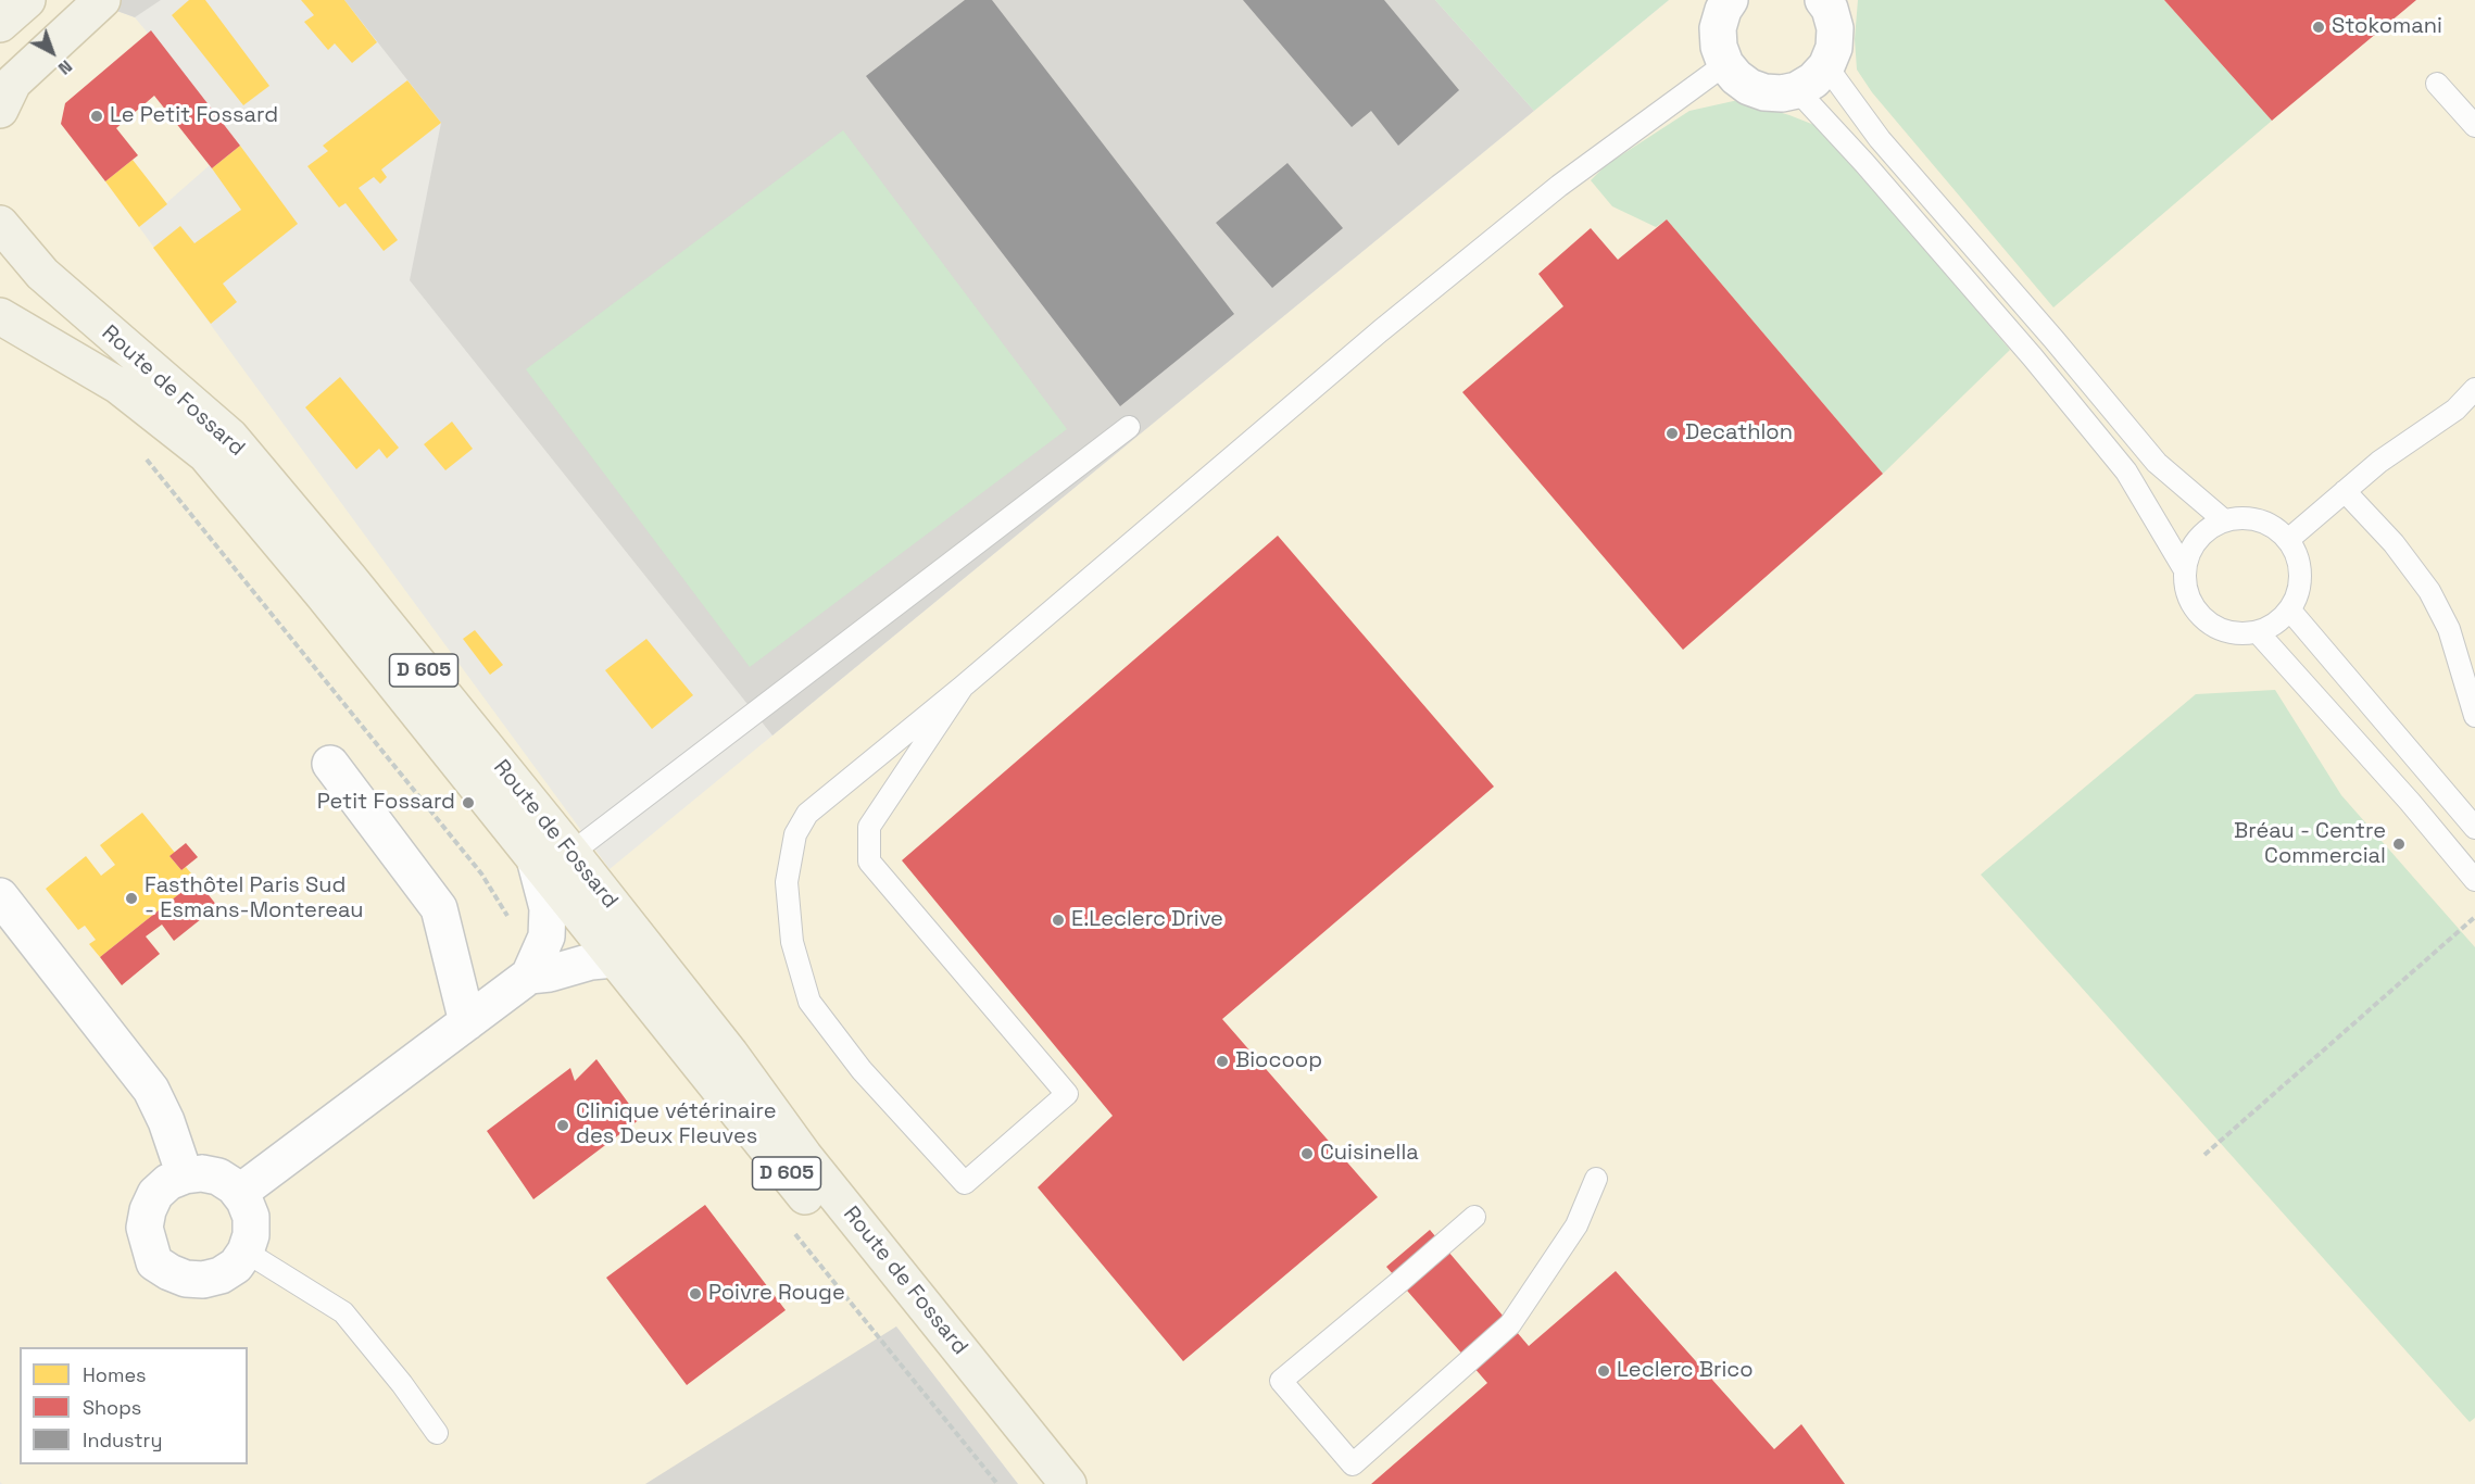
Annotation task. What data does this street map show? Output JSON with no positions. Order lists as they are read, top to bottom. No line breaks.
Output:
{"streets":{"main road":["Route de Fossard","D 605"]},"places":["Stokomani","Le Petit Fossard","Decathlon","Petit Fossard","Bréau - Centre Commercial","Fasthôtel Paris Sud - Esmans-Montereau","E.Leclerc Drive","Biocoop","Clinique vétérinaire des Deux Fleuves","Cuisinella","Poivre Rouge","Leclerc Brico"],"legend":["Homes","Shops","Industry"],"north":"bottom right"}
